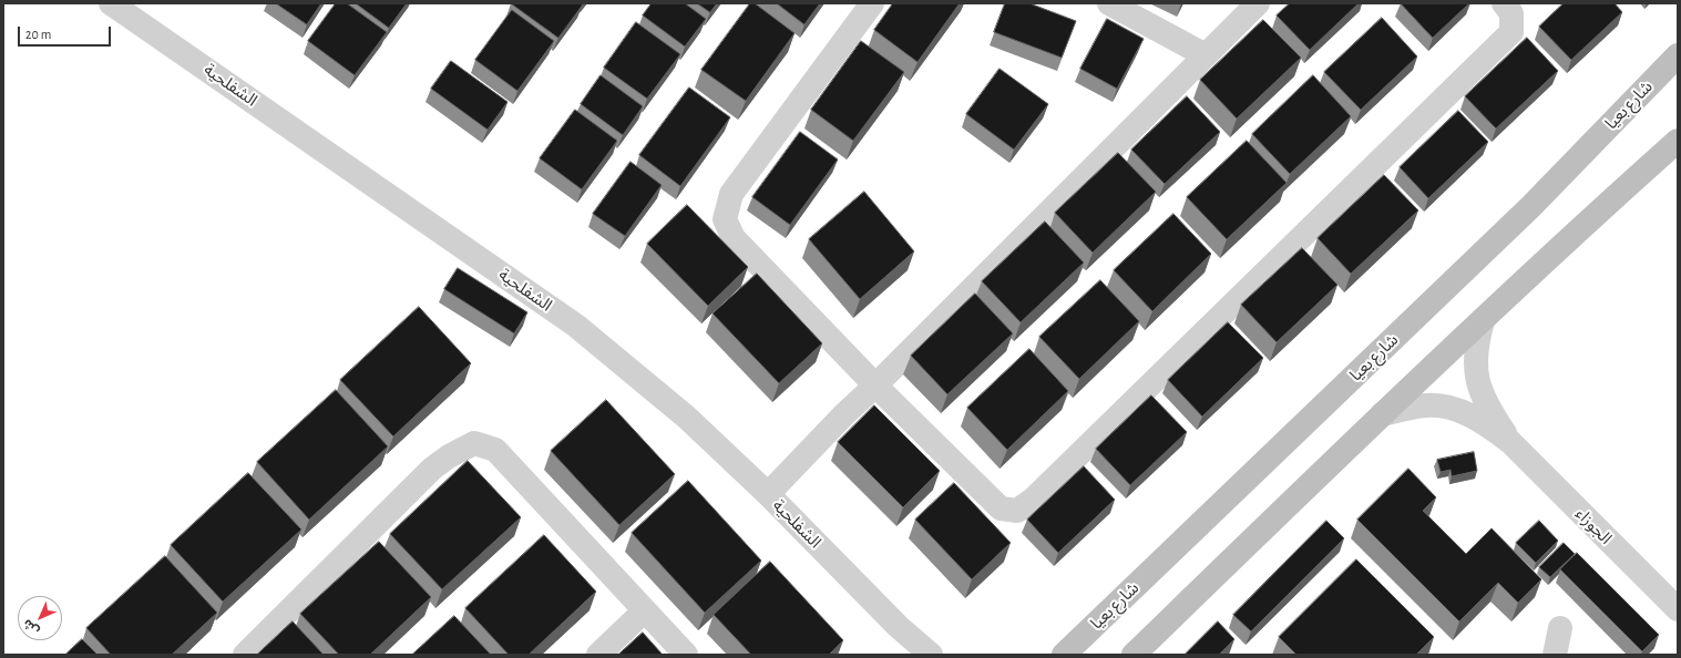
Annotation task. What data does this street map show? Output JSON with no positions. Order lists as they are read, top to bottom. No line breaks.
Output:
{"streets":{"main road":["شارع بعيا"],"street":["الشفلحية","الجوزاء"]},"scale_bar":"20 m","north":"bottom left"}
